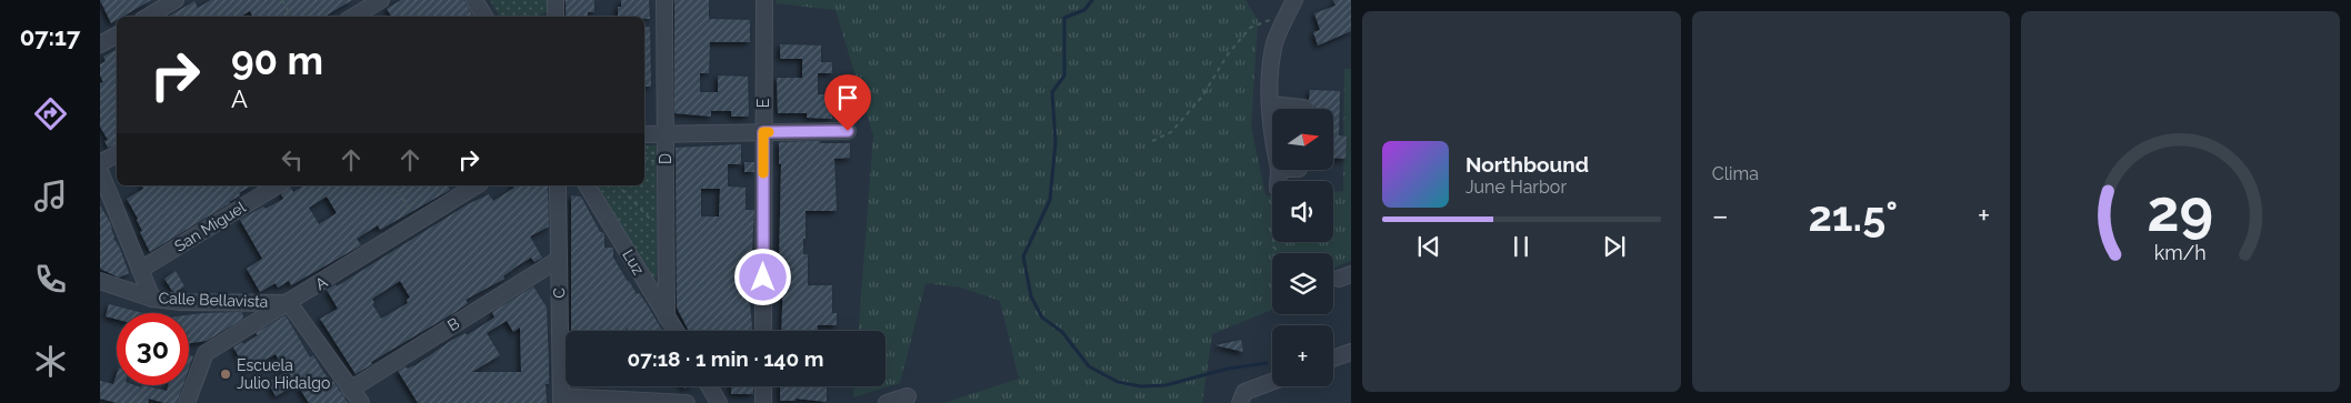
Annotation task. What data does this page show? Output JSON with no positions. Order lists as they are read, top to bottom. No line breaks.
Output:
{"streets":{"street":["E","D","San Miguel","Luz","A","C","Calle Bellavista","B"]},"crossings":[["D","Luz"],["San Miguel","Calle Bellavista"],["A","Calle Bellavista"],["C","B"],["Calle Bellavista","B"]],"places":["Escuela Julio Hidalgo"],"north":"right","page":{"tabs":"07:17","tile":"Clima","turn":["90 m","A"],"map_buttons":"+","song":["Northbound","June Harbor"],"heat":["−","21.5°","+"],"limit":"30","trip":"07:18 · 1 min · 140 m","gauge":["29","km/h"]}}
